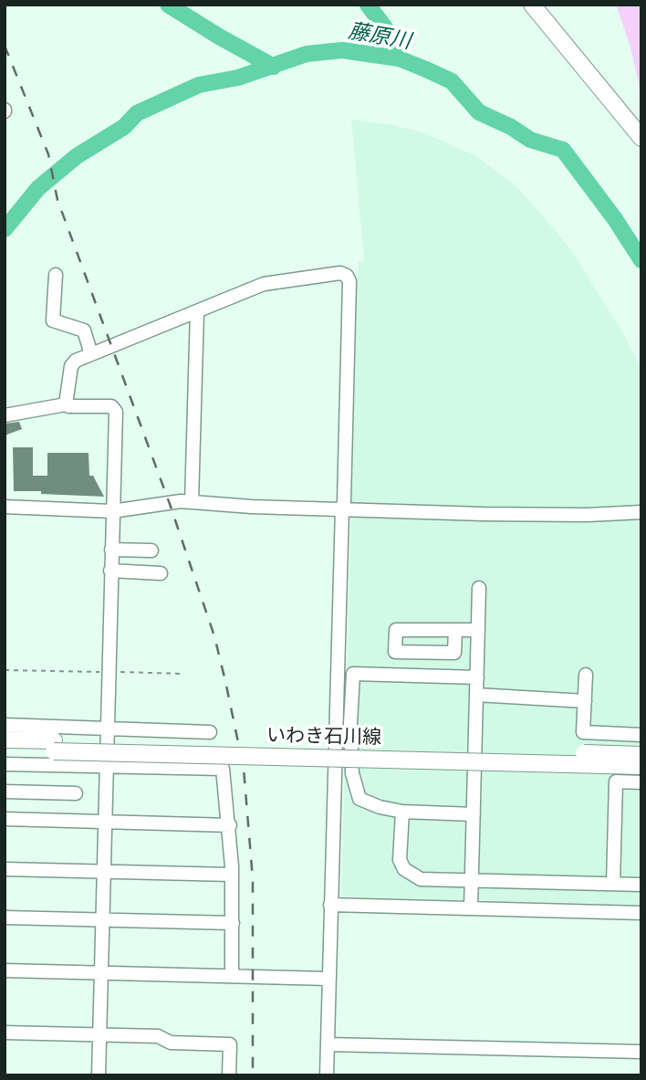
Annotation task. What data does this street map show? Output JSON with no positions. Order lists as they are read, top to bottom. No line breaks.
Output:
{"streets":{"main road":["いわき石川線"]},"water":["藤原川"]}
